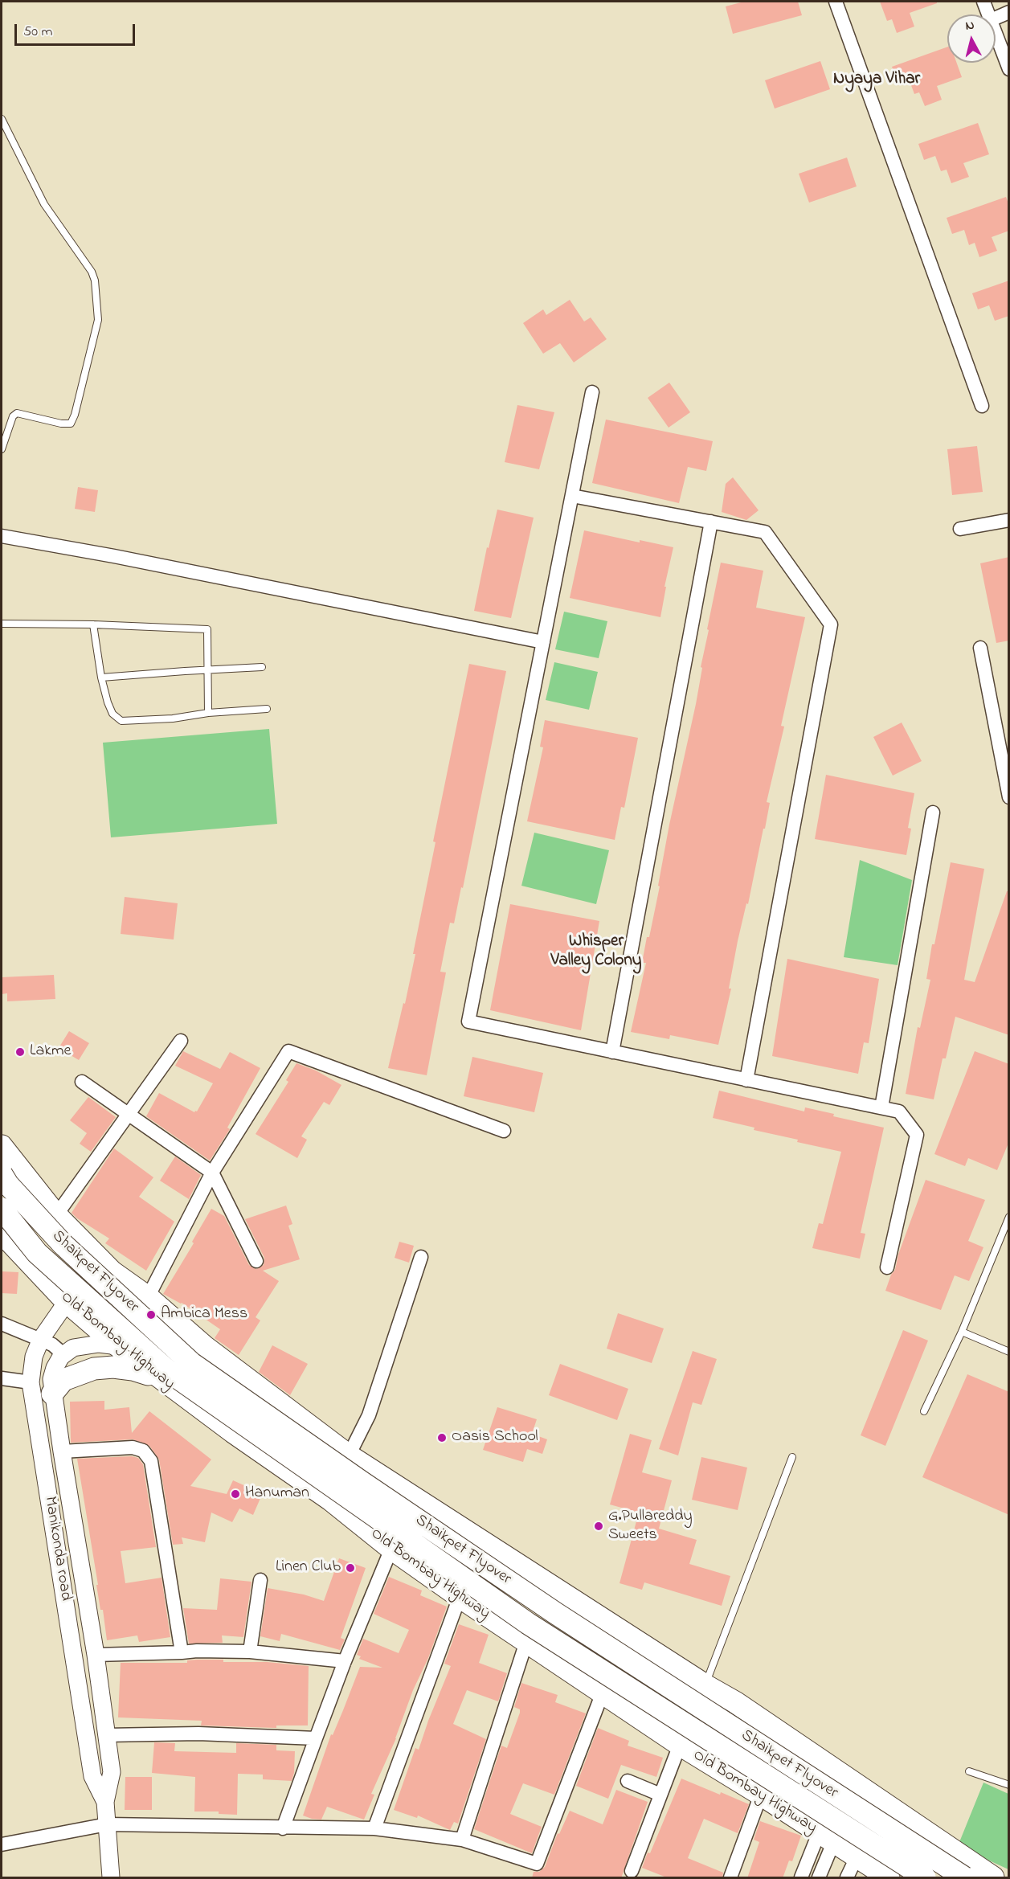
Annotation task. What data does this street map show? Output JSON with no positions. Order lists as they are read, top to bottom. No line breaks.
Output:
{"streets":{"main road":["Shaikpet Flyover","Old Bombay Highway"],"street":["Manikonda road"]},"crossings":[["Old Bombay Highway","Manikonda road"]],"districts":["Nyaya Vihar","Whisper Valley Colony"],"places":["Lakme","Ambica Mess","Oasis School","Hanuman","G.Pullareddy Sweets","Linen Club"],"scale_bar":"50 m","north":"top"}
